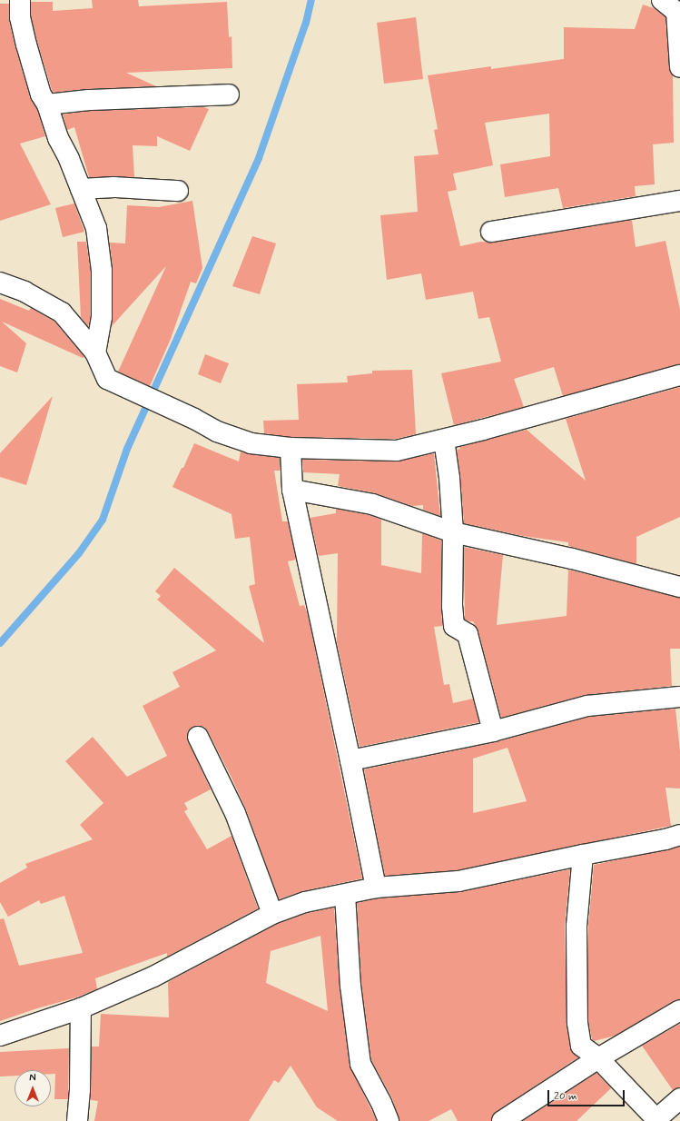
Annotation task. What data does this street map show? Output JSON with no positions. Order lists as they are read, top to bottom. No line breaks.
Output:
{"scale_bar":"20 m","north":"top"}
